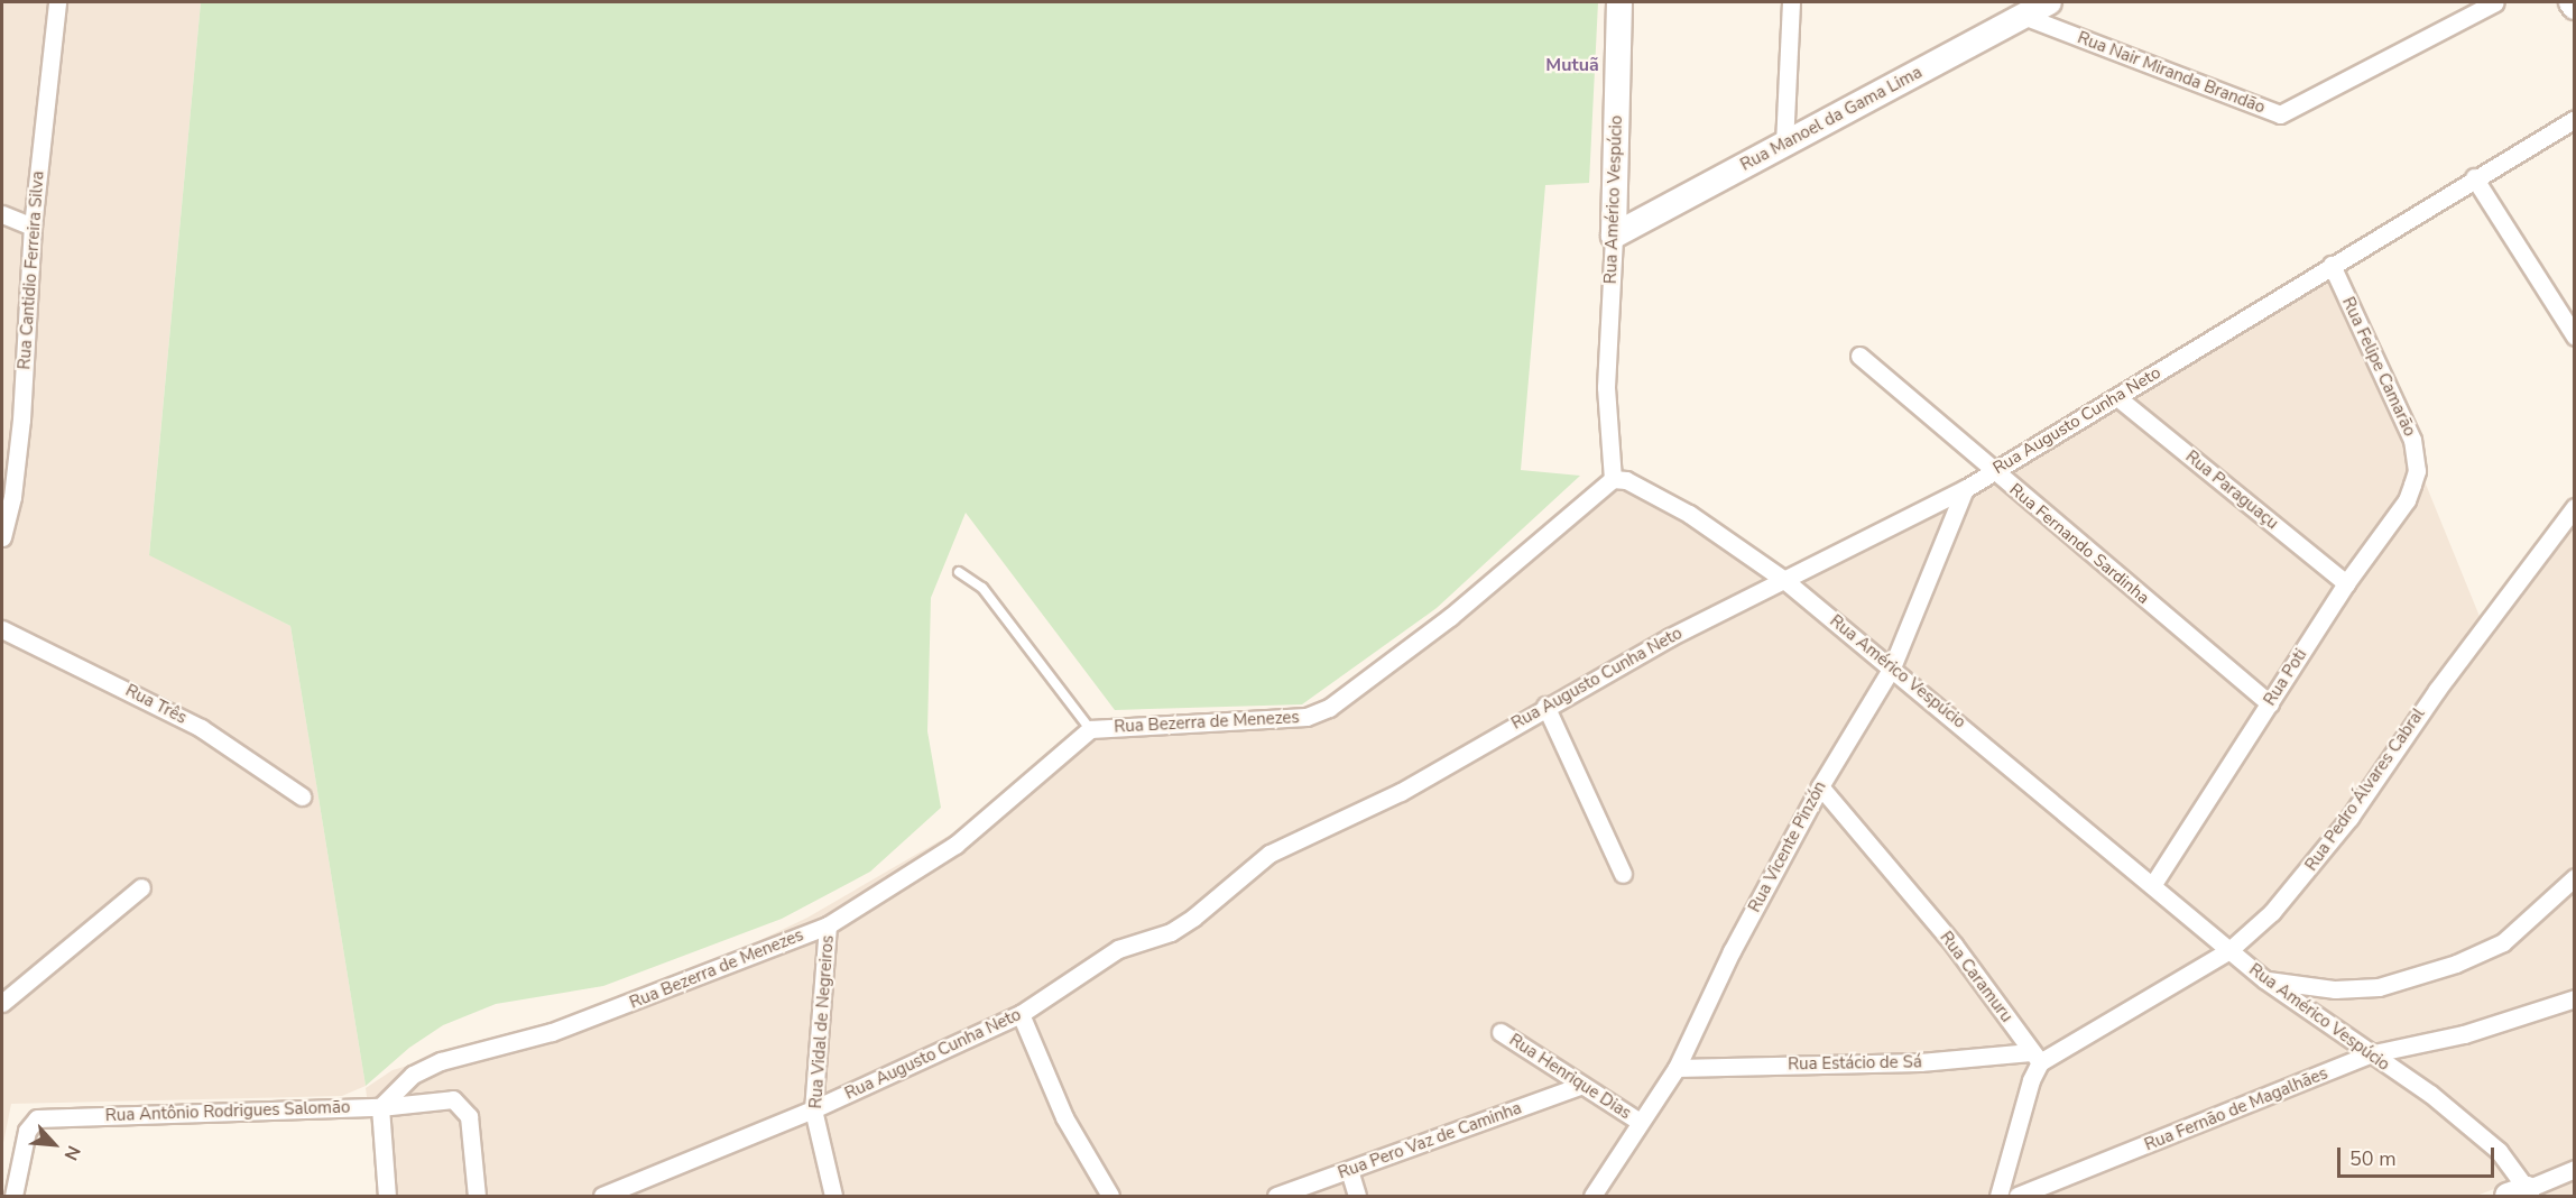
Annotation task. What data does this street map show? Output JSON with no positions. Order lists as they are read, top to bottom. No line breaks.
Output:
{"streets":{"street":["Rua Nair Miranda Brandão","Rua Manoel da Gama Lima","Rua Américo Vespúcio","Rua Cantidio Ferreira Silva","Rua Felipe Camarão","Rua Augusto Cunha Neto","Rua Paraguaçu","Rua Fernando Sardinha","Rua Poti","Rua Três","Rua Bezerra de Menezes","Rua Pedro Álvares Cabral","Rua Vicente Pinzón","Rua Caramuru","Rua Vidal de Negreiros","Rua Estácio de Sá","Rua Henrique Dias","Rua Fernão de Magalhães","Rua Antônio Rodrigues Salomão","Rua Pero Vaz de Caminha"]},"crossings":[["Rua Nair Miranda Brandão","Rua Manoel da Gama Lima"],["Rua Manoel da Gama Lima","Rua Américo Vespúcio"],["Rua Américo Vespúcio","Rua Augusto Cunha Neto"],["Rua Américo Vespúcio","Rua Poti"],["Rua Américo Vespúcio","Rua Bezerra de Menezes"],["Rua Américo Vespúcio","Rua Pedro Álvares Cabral"],["Rua Américo Vespúcio","Rua Vicente Pinzón"],["Rua Américo Vespúcio","Rua Fernão de Magalhães"],["Rua Felipe Camarão","Rua Augusto Cunha Neto"],["Rua Felipe Camarão","Rua Poti"],["Rua Augusto Cunha Neto","Rua Paraguaçu"],["Rua Augusto Cunha Neto","Rua Fernando Sardinha"],["Rua Augusto Cunha Neto","Rua Vicente Pinzón"],["Rua Augusto Cunha Neto","Rua Vidal de Negreiros"],["Rua Paraguaçu","Rua Poti"],["Rua Fernando Sardinha","Rua Poti"],["Rua Bezerra de Menezes","Rua Vidal de Negreiros"],["Rua Bezerra de Menezes","Rua Antônio Rodrigues Salomão"],["Rua Pedro Álvares Cabral","Rua Caramuru"],["Rua Pedro Álvares Cabral","Rua Estácio de Sá"],["Rua Vicente Pinzón","Rua Caramuru"],["Rua Vicente Pinzón","Rua Estácio de Sá"],["Rua Vicente Pinzón","Rua Henrique Dias"],["Rua Caramuru","Rua Estácio de Sá"],["Rua Henrique Dias","Rua Pero Vaz de Caminha"]],"districts":["Mutuã"],"scale_bar":"50 m","north":"bottom right"}
